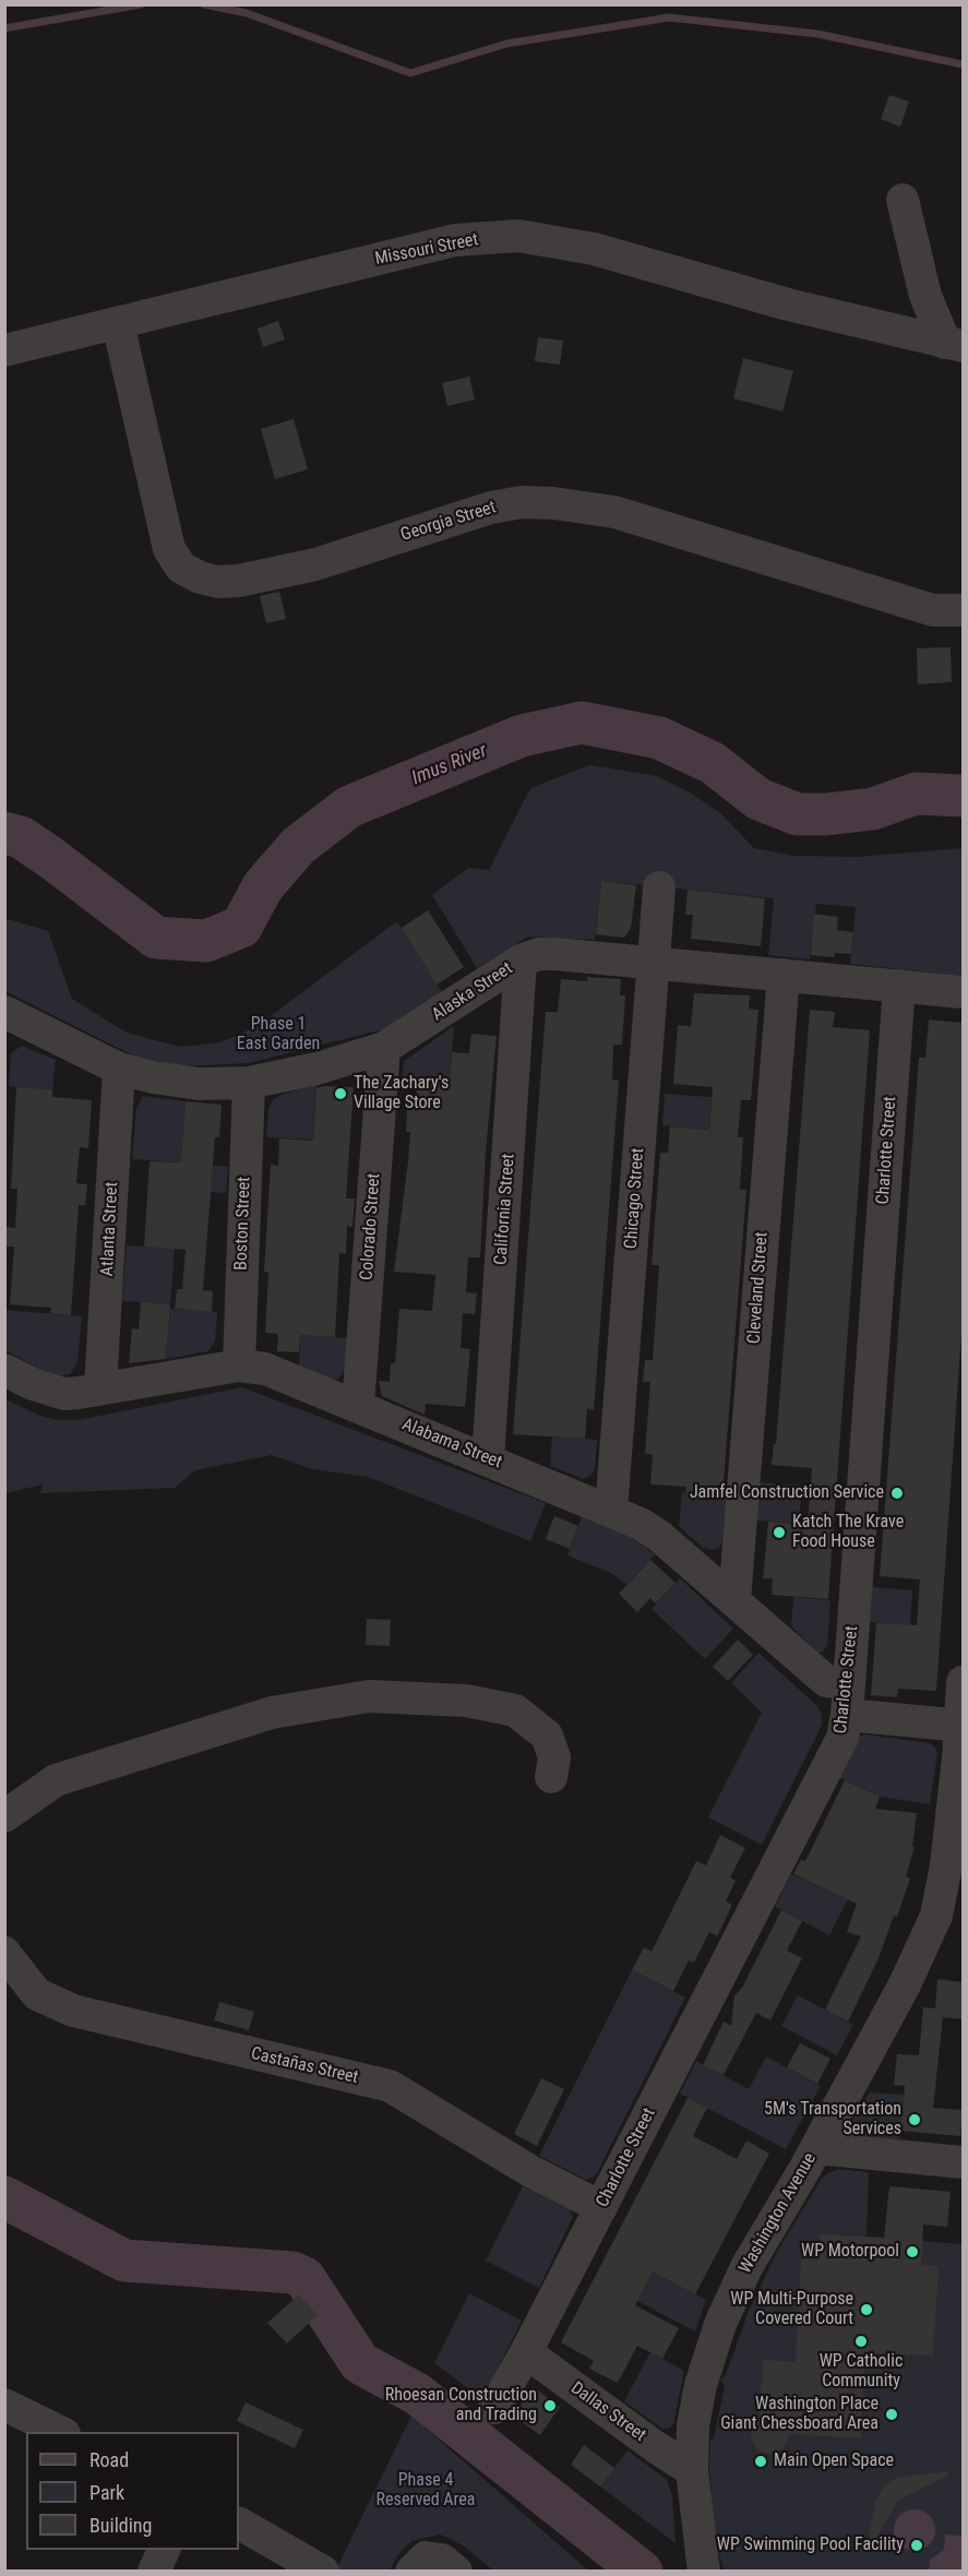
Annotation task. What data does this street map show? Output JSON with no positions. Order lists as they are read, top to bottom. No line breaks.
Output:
{"streets":{"street":["Missouri Street","Georgia Street","Alaska Street","Charlotte Street","Chicago Street","California Street","Boston Street","Colorado Street","Atlanta Street","Cleveland Street","Alabama Street","Castañas Street","Washington Avenue","Dallas Street"]},"crossings":[["Missouri Street","Georgia Street"],["Alaska Street","Charlotte Street"],["Alaska Street","Chicago Street"],["Alaska Street","California Street"],["Alaska Street","Boston Street"],["Alaska Street","Colorado Street"],["Alaska Street","Atlanta Street"],["Alaska Street","Cleveland Street"],["Charlotte Street","Alabama Street"],["Charlotte Street","Castañas Street"],["Charlotte Street","Dallas Street"],["Chicago Street","Alabama Street"],["California Street","Alabama Street"],["Boston Street","Alabama Street"],["Colorado Street","Alabama Street"],["Atlanta Street","Alabama Street"],["Cleveland Street","Alabama Street"],["Washington Avenue","Dallas Street"]],"water":["Imus River"],"parks":["Phase 1 East Garden","Phase 4 Reserved Area"],"places":["The Zachary's Village Store","Jamfel Construction Service","Katch The Krave Food House","5M's Transportation Services","WP Motorpool","WP Multi-Purpose Covered Court","WP Catholic Community","Rhoesan Construction and Trading","Washington Place Giant Chessboard Area","Main Open Space","WP Swimming Pool Facility"],"legend":["Road","Park","Building"]}
